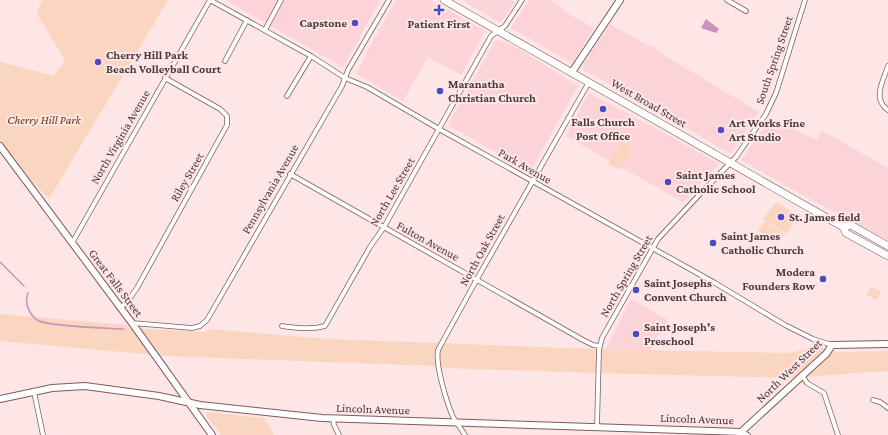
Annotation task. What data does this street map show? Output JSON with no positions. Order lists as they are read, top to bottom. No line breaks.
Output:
{"streets":{"main road":["West Broad Street"],"street":["South Spring Street","North Virginia Avenue","Park Avenue","Riley Street","Pennsylvania Avenue","North Lee Street","Fulton Avenue","North Oak Street","North Spring Street","Great Falls Street","North West Street","Lincoln Avenue"]},"crossings":[["South Spring Street","West Broad Street"],["South Spring Street","North Spring Street"],["West Broad Street","North Lee Street"],["West Broad Street","North Oak Street"],["West Broad Street","North Spring Street"],["North Virginia Avenue","Park Avenue"],["North Virginia Avenue","Riley Street"],["North Virginia Avenue","Great Falls Street"],["Park Avenue","Pennsylvania Avenue"],["Park Avenue","North Lee Street"],["Park Avenue","North Oak Street"],["Park Avenue","North Spring Street"],["Park Avenue","North West Street"],["Riley Street","Great Falls Street"],["Pennsylvania Avenue","Fulton Avenue"],["Pennsylvania Avenue","Great Falls Street"],["North Lee Street","Fulton Avenue"],["Fulton Avenue","North Oak Street"],["Fulton Avenue","North Spring Street"],["North Oak Street","Lincoln Avenue"],["North Spring Street","Lincoln Avenue"],["Great Falls Street","Lincoln Avenue"],["North West Street","Lincoln Avenue"]],"parks":["Cherry Hill Park"],"places":{"health":["Patient First"],"other":["Capstone","Cherry Hill Park Beach Volleyball Court","Maranatha Christian Church","Falls Church Post Office","Art Works Fine Art Studio","Saint James Catholic School","St. James field","Saint James Catholic Church","Modera Founders Row","Saint Josephs Convent Church","Saint Joseph's Preschool"]}}
